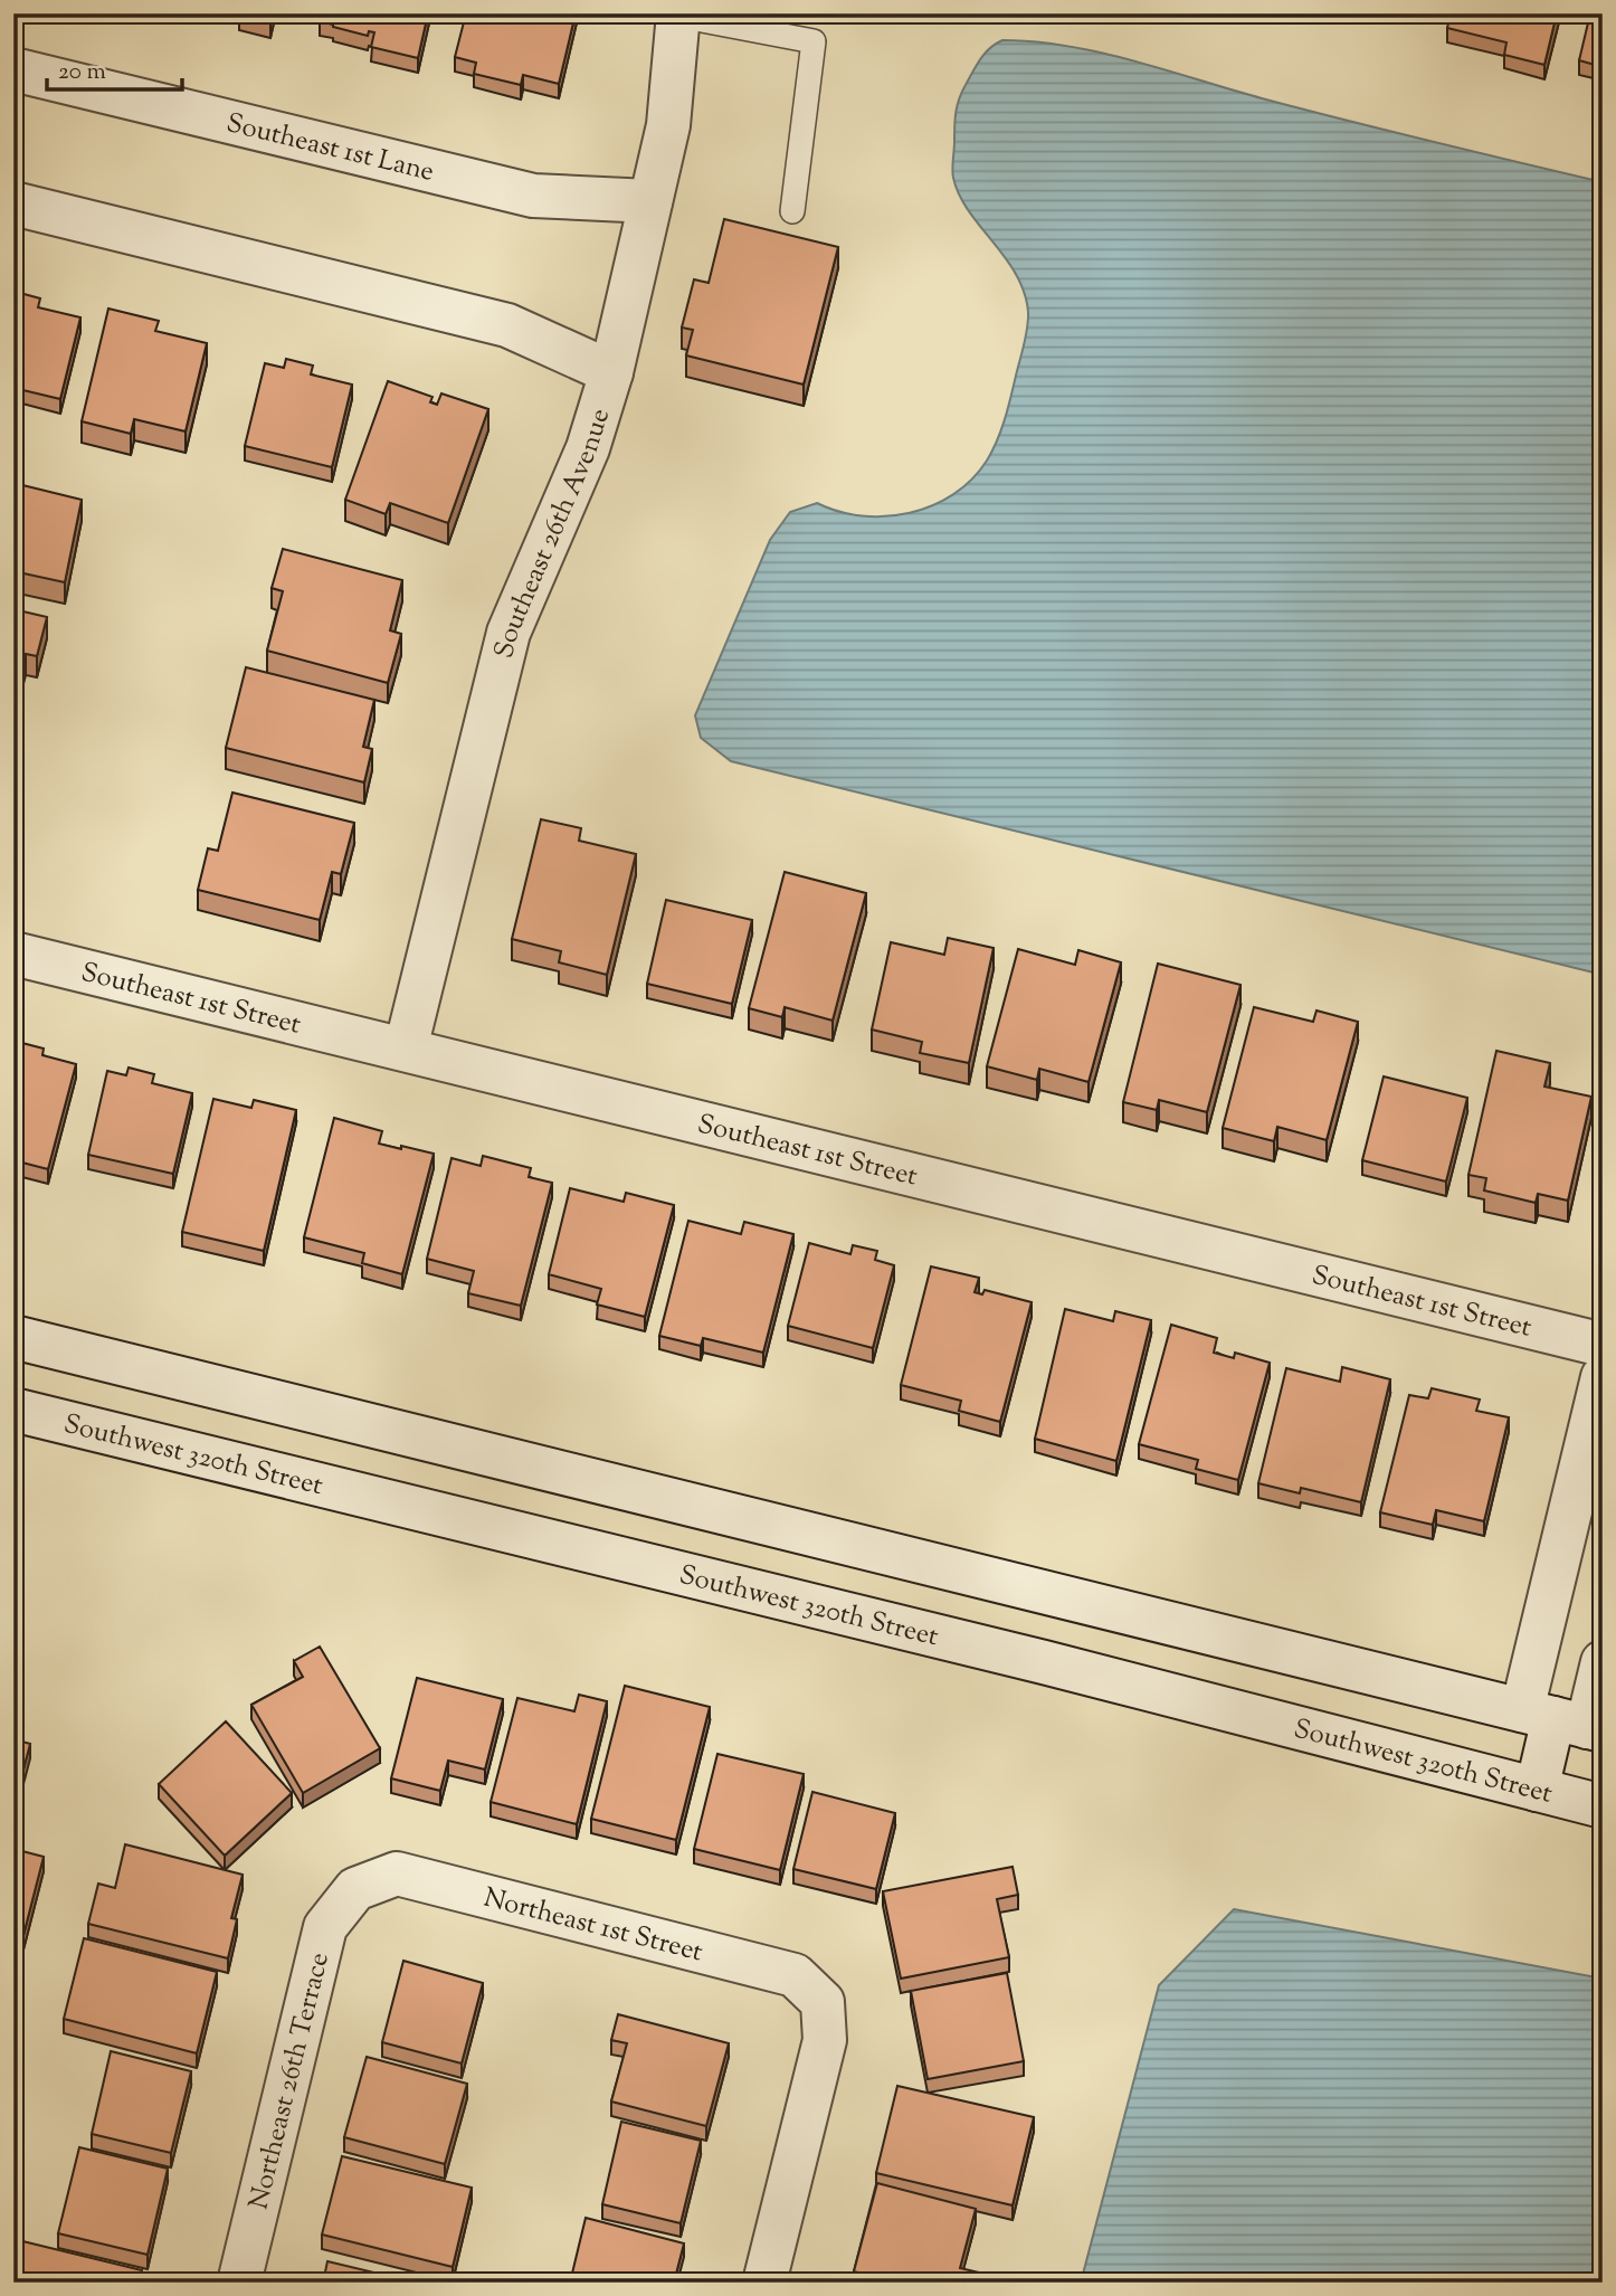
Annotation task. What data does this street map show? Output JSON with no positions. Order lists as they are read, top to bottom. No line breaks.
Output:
{"streets":{"street":["Southeast 1st Lane","Southeast 26th Avenue","Southeast 1st Street","Southwest 320th Street","Northeast 1st Street","Northeast 26th Terrace"]},"crossings":[["Southeast 1st Lane","Southeast 26th Avenue"],["Southeast 26th Avenue","Southeast 1st Street"],["Northeast 1st Street","Northeast 26th Terrace"]],"scale_bar":"20 m"}
